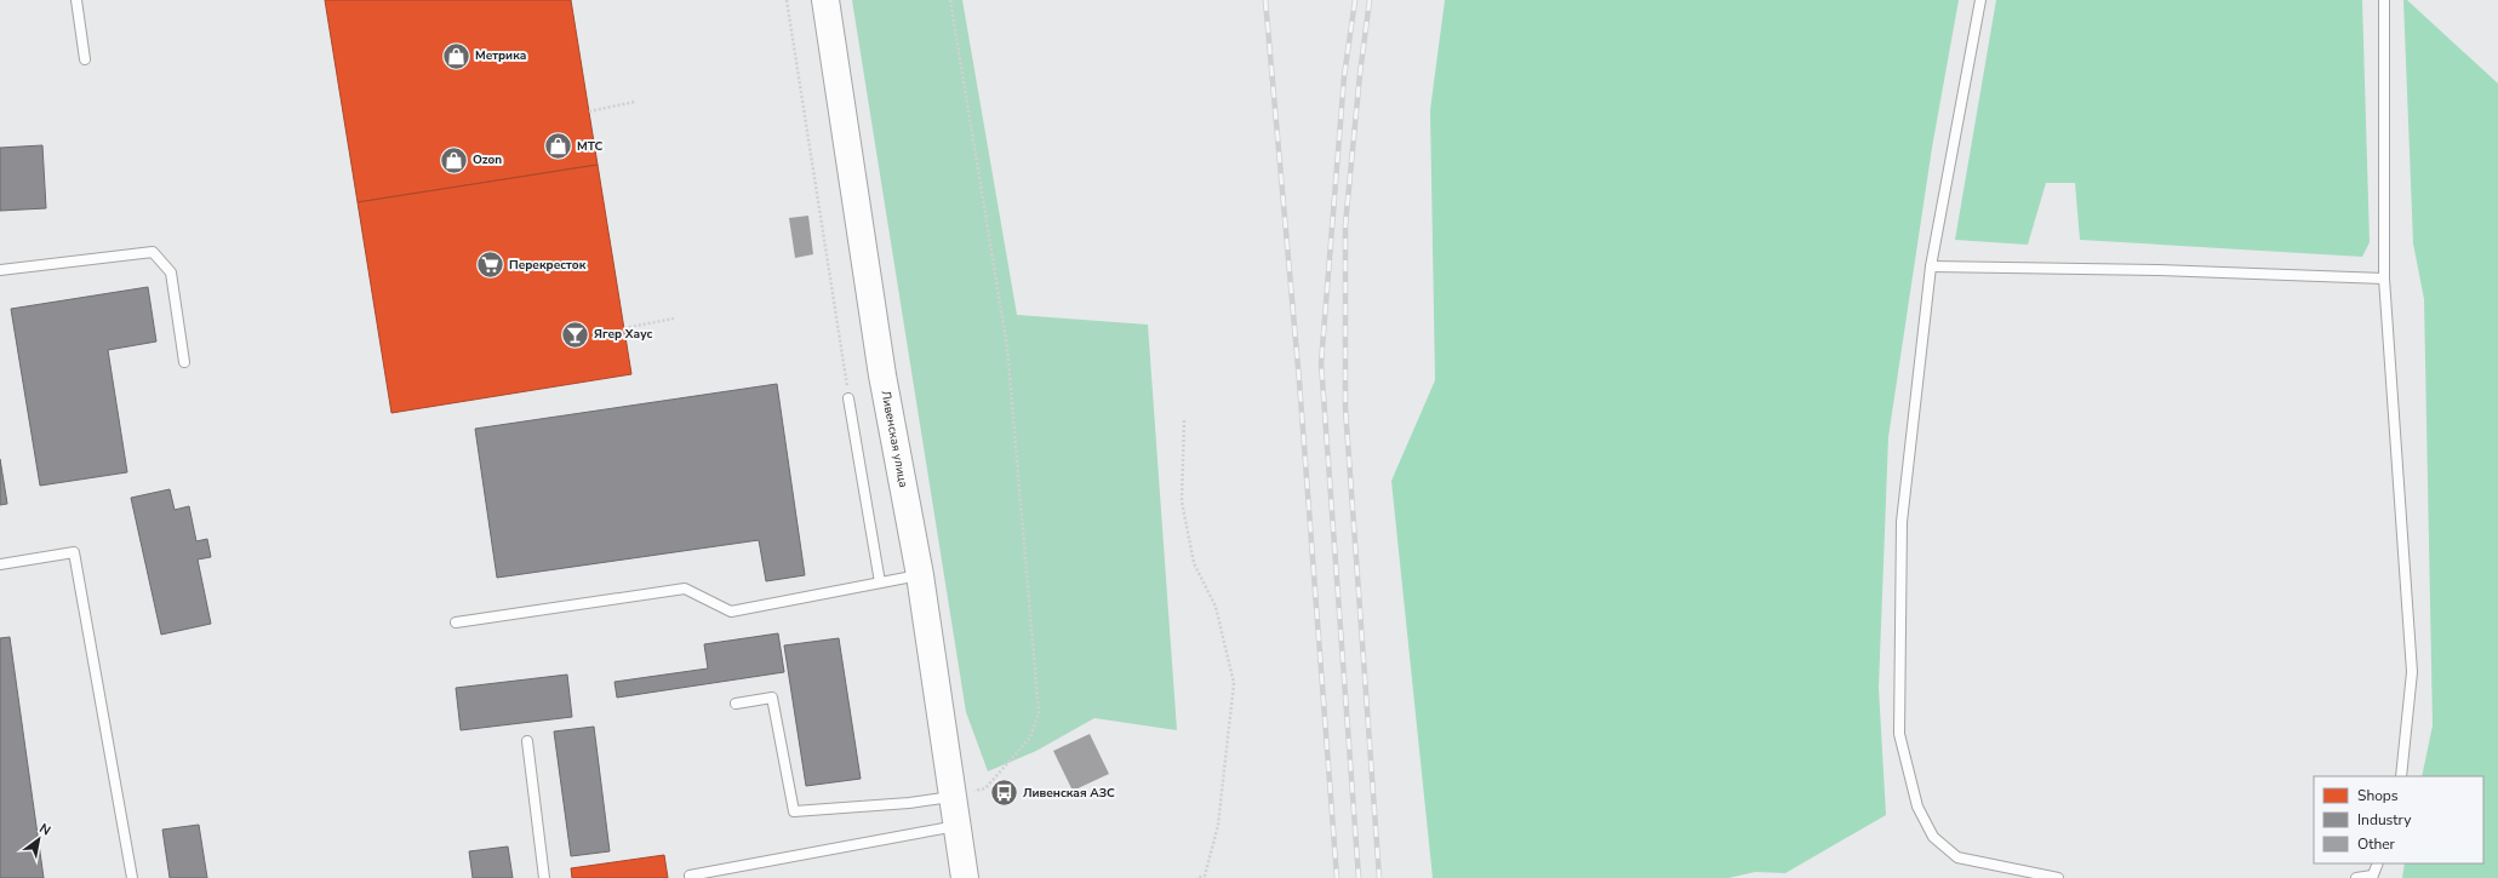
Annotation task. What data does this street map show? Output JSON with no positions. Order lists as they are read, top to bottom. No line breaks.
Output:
{"streets":{"main road":["Ливенская улица"]},"places":{"shop":["Метрика","МТС","Ozon"],"supermarket":["Перекресток"],"bar":["Ягер Хаус"],"bus stop":["Ливенская АЗС"]},"legend":["Shops","Industry","Other"],"north":"top right"}
